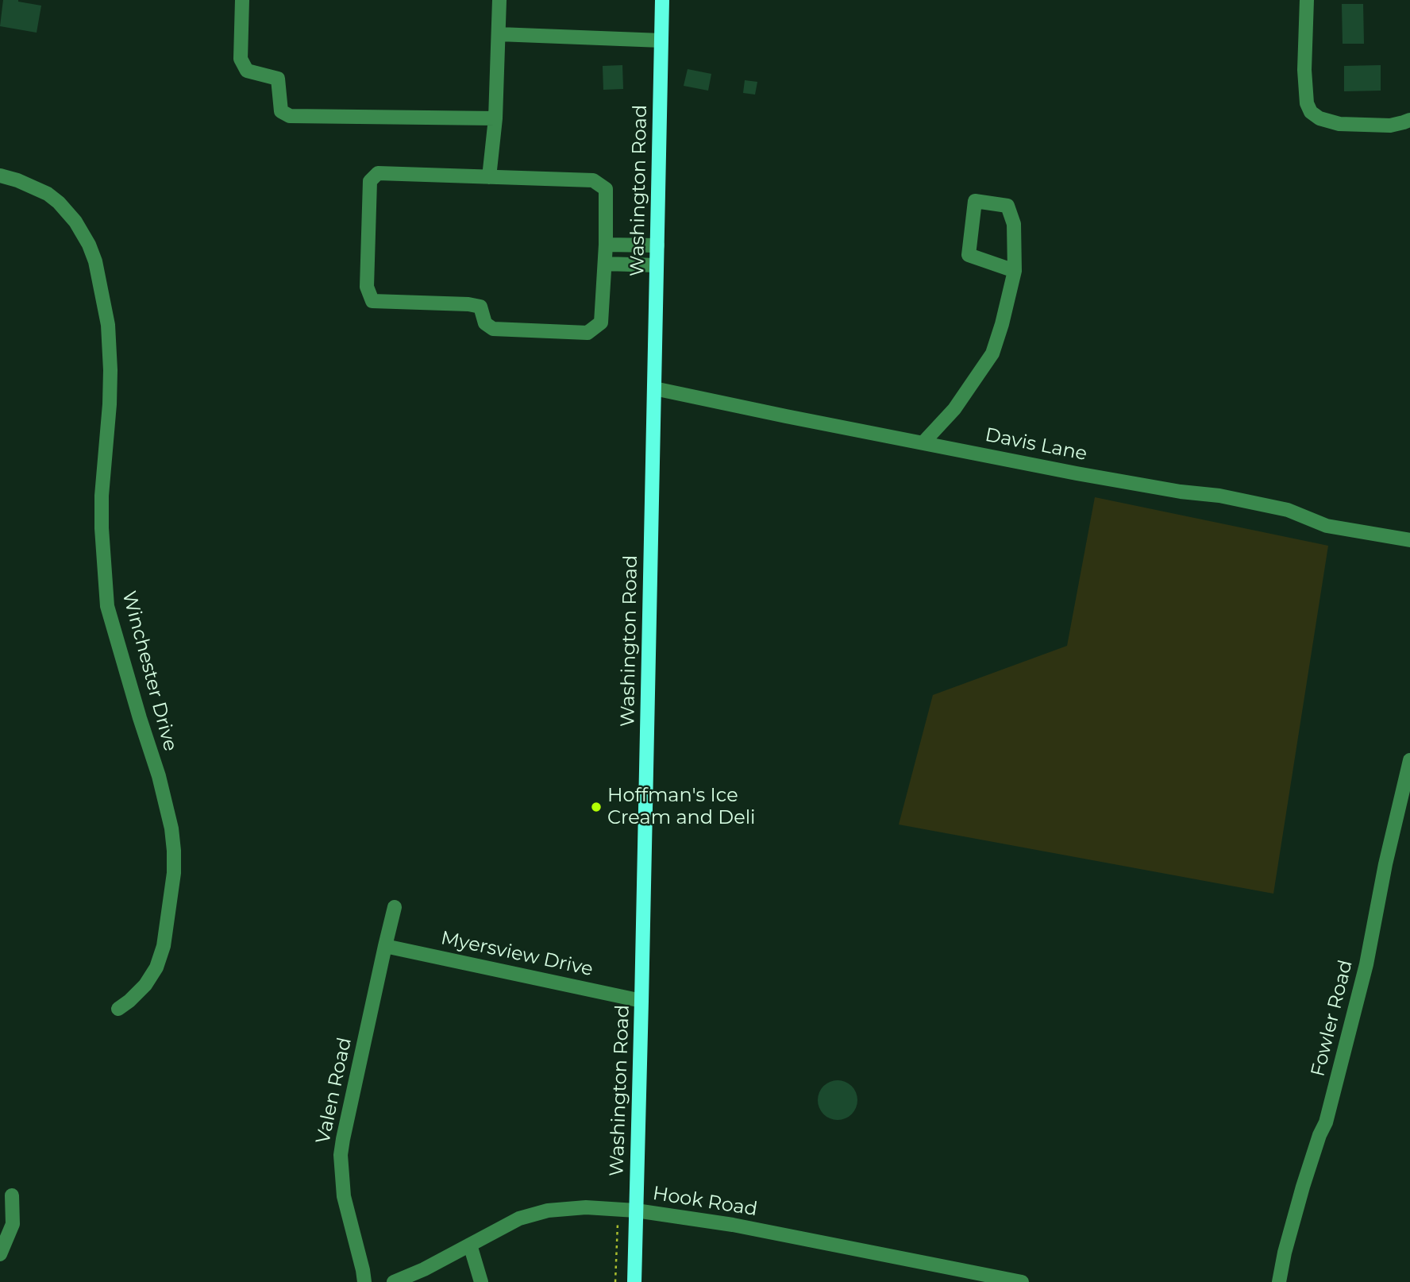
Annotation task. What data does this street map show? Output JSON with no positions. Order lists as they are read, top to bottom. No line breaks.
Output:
{"streets":{"main road":["Washington Road"],"street":["Davis Lane","Winchester Drive","Myersview Drive","Fowler Road","Valen Road","Hook Road"]},"crossings":[["Washington Road","Davis Lane"],["Washington Road","Myersview Drive"],["Washington Road","Hook Road"],["Myersview Drive","Valen Road"]],"places":["Hoffman's Ice Cream and Deli"]}
